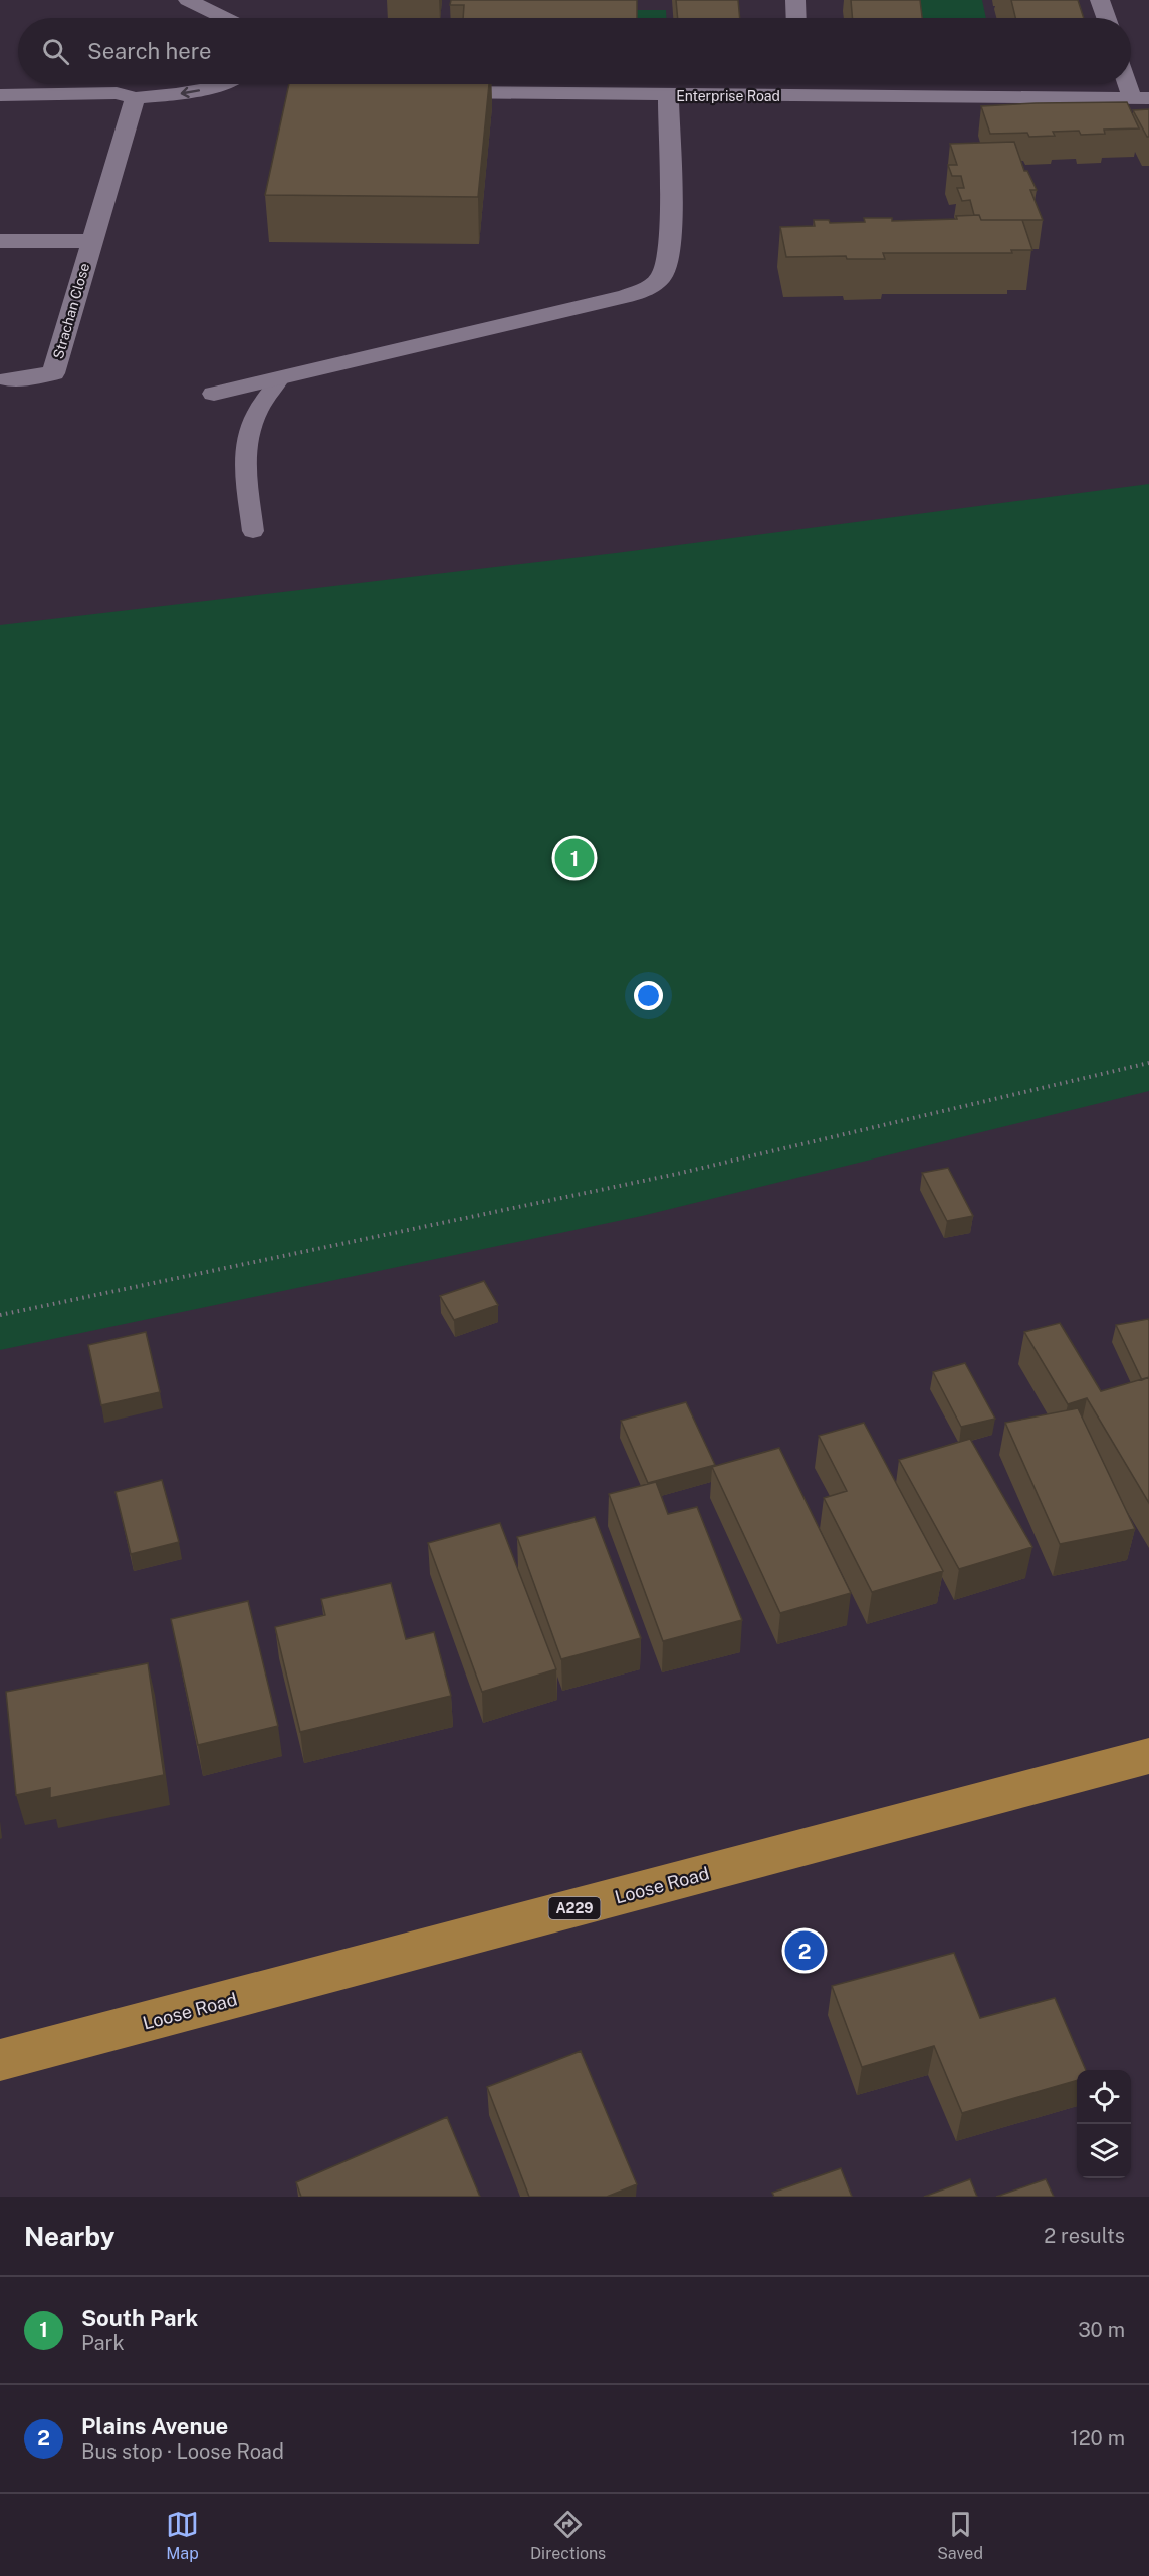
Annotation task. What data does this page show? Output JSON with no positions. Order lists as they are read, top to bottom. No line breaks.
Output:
{"streets":{"highway":["Loose Road","A229"],"street":["Enterprise Road","Strachan Close"]},"page":{"search":"Search here","pins":["1","2"],"heading":["Nearby","2 results"],"list":[{"mark":"1","name":"South Park","note":"Park","value":"30 m"},{"mark":"2","name":"Plains Avenue","note":"Bus stop · Loose Road","value":"120 m"}],"nav":["Map","Directions","Saved"]}}
